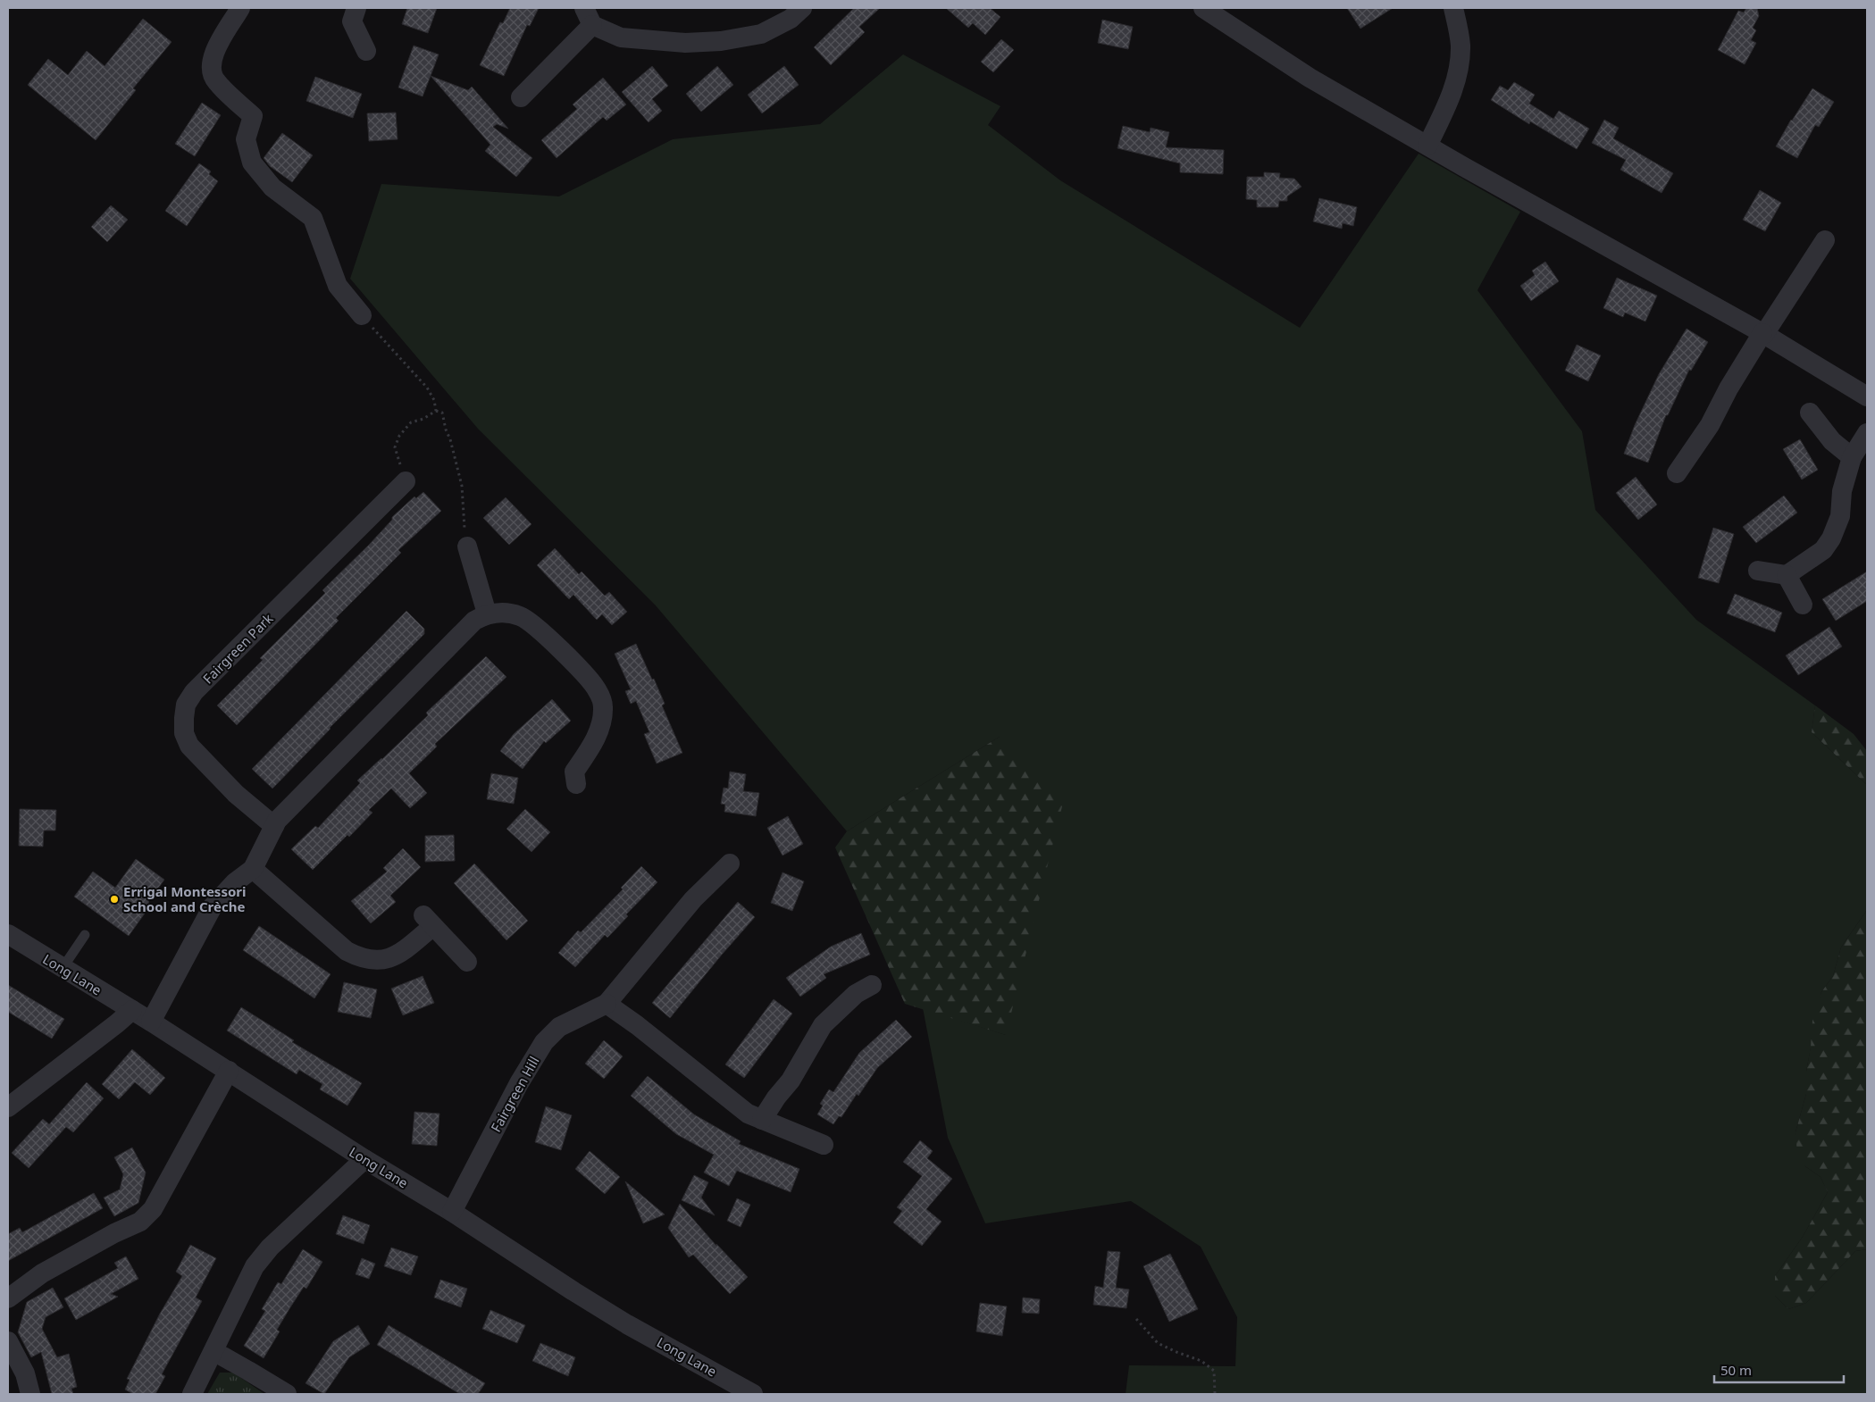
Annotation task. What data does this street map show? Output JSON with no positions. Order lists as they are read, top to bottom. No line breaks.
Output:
{"streets":{"street":["Fairgreen Park","Long Lane","Fairgreen Hill"]},"crossings":[["Long Lane","Fairgreen Hill"]],"places":["Errigal Montessori School and Crèche"],"scale_bar":"50 m"}
